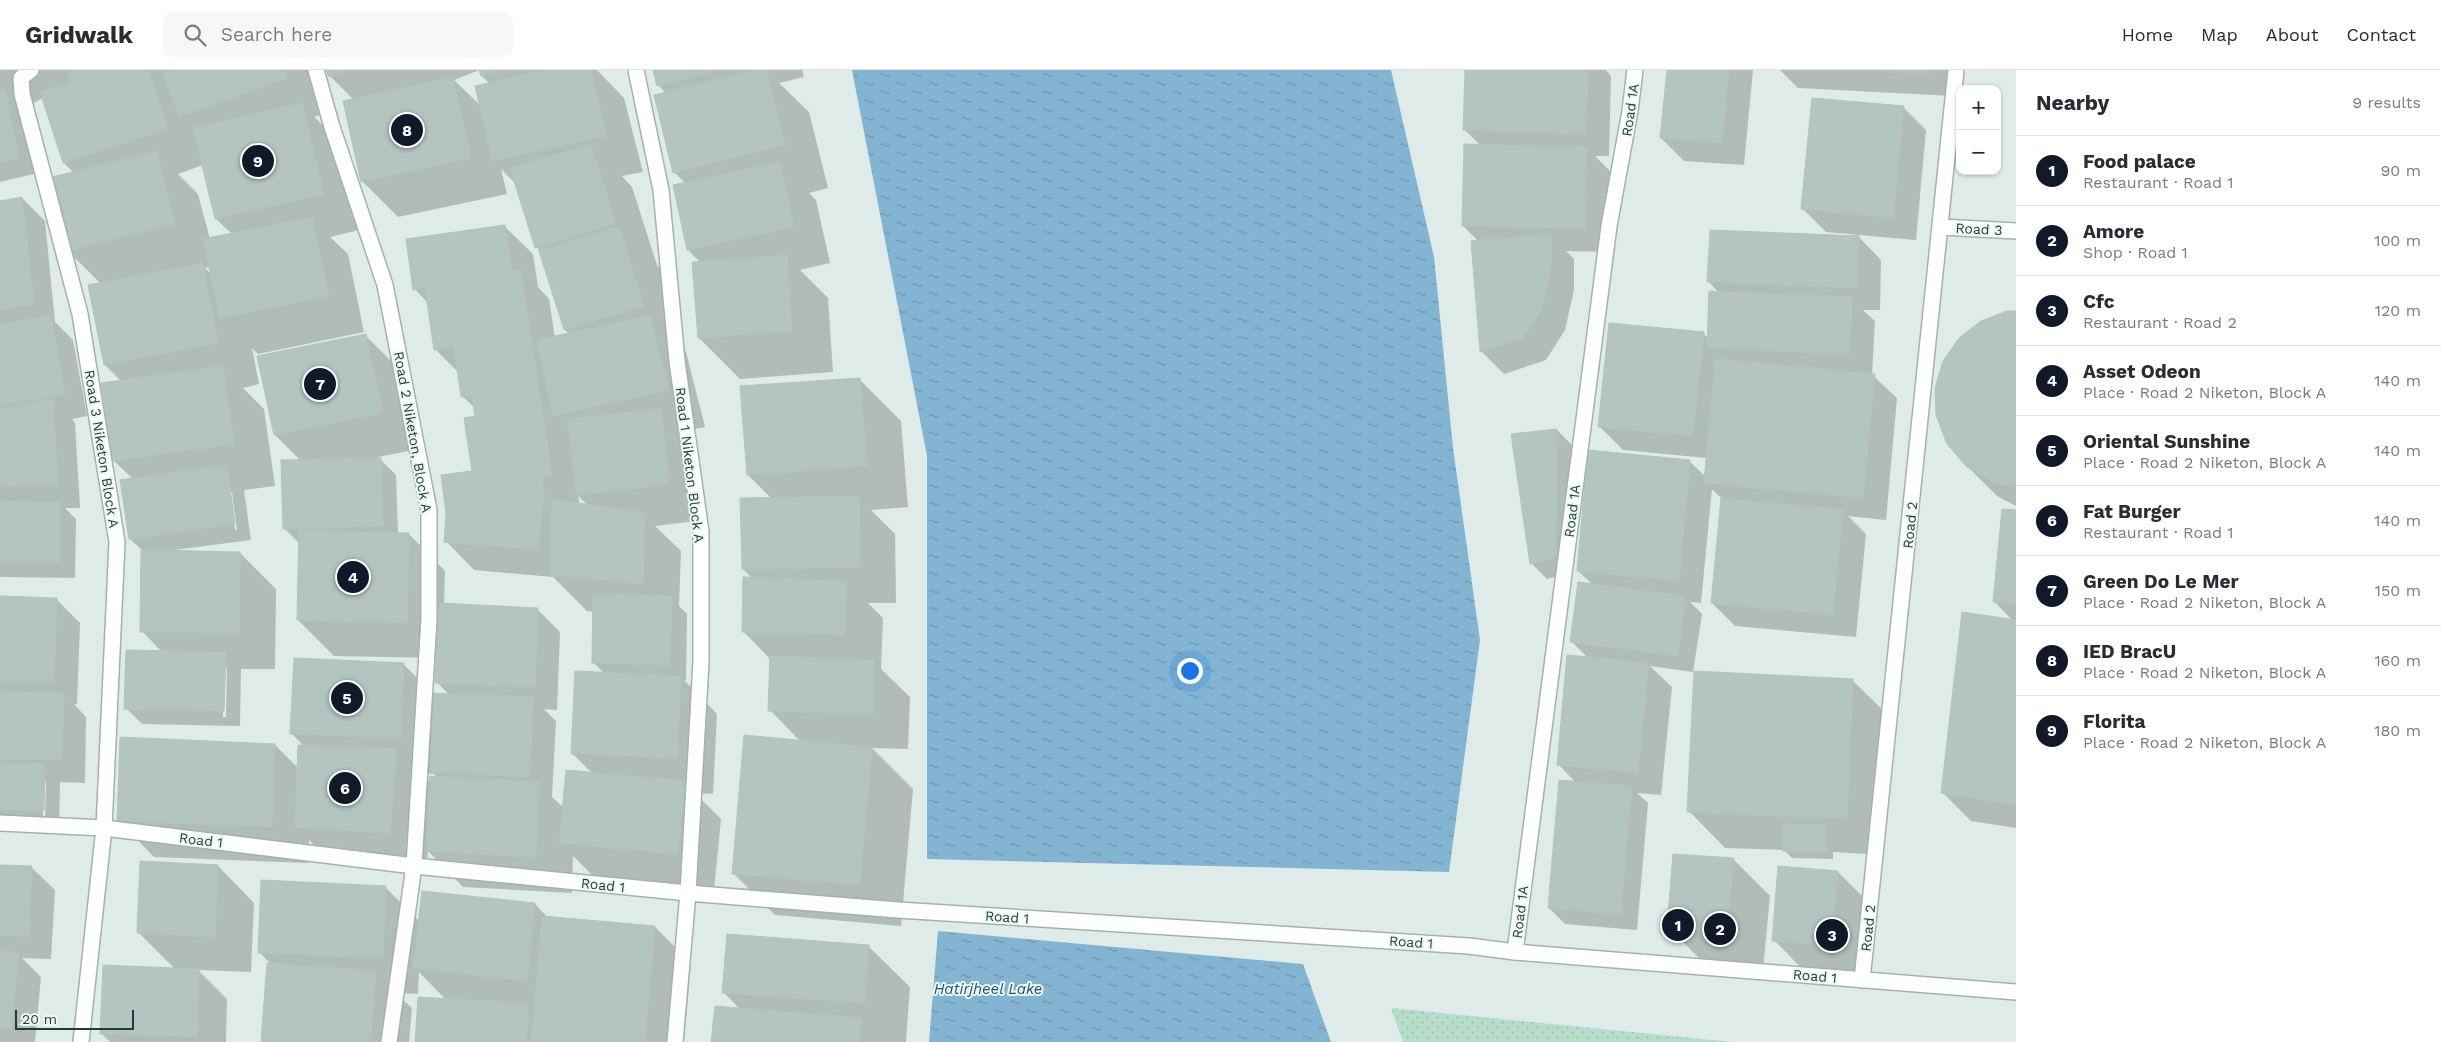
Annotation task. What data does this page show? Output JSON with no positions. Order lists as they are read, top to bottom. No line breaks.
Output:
{"streets":{"street":["Road 1A","Road 3","Road 2 Niketon, Block A","Road 3 Niketon Block A","Road 1 Niketon Block A","Road 2","Road 1"]},"crossings":[["Road 1A","Road 1"],["Road 3","Road 2"],["Road 2 Niketon, Block A","Road 1"],["Road 3 Niketon Block A","Road 1"],["Road 1 Niketon Block A","Road 1"],["Road 2","Road 1"]],"water":["Hatirjheel Lake"],"scale_bar":"20 m","page":{"header":"Gridwalk","search":"Search here","nav":["Home","Map","About","Contact"],"heading":["Nearby","9 results"],"map_buttons":["+","−"],"pins":["8","9","7","4","5","6","1","2","3"],"list":[{"mark":"1","name":"Food palace","note":"Restaurant · Road 1","value":"90 m"},{"mark":"2","name":"Amore","note":"Shop · Road 1","value":"100 m"},{"mark":"3","name":"Cfc","note":"Restaurant · Road 2","value":"120 m"},{"mark":"4","name":"Asset Odeon","note":"Place · Road 2 Niketon, Block A","value":"140 m"},{"mark":"5","name":"Oriental Sunshine","note":"Place · Road 2 Niketon, Block A","value":"140 m"},{"mark":"6","name":"Fat Burger","note":"Restaurant · Road 1","value":"140 m"},{"mark":"7","name":"Green Do Le Mer","note":"Place · Road 2 Niketon, Block A","value":"150 m"},{"mark":"8","name":"IED BracU","note":"Place · Road 2 Niketon, Block A","value":"160 m"},{"mark":"9","name":"Florita","note":"Place · Road 2 Niketon, Block A","value":"180 m"}],"scale":"20 m"}}
